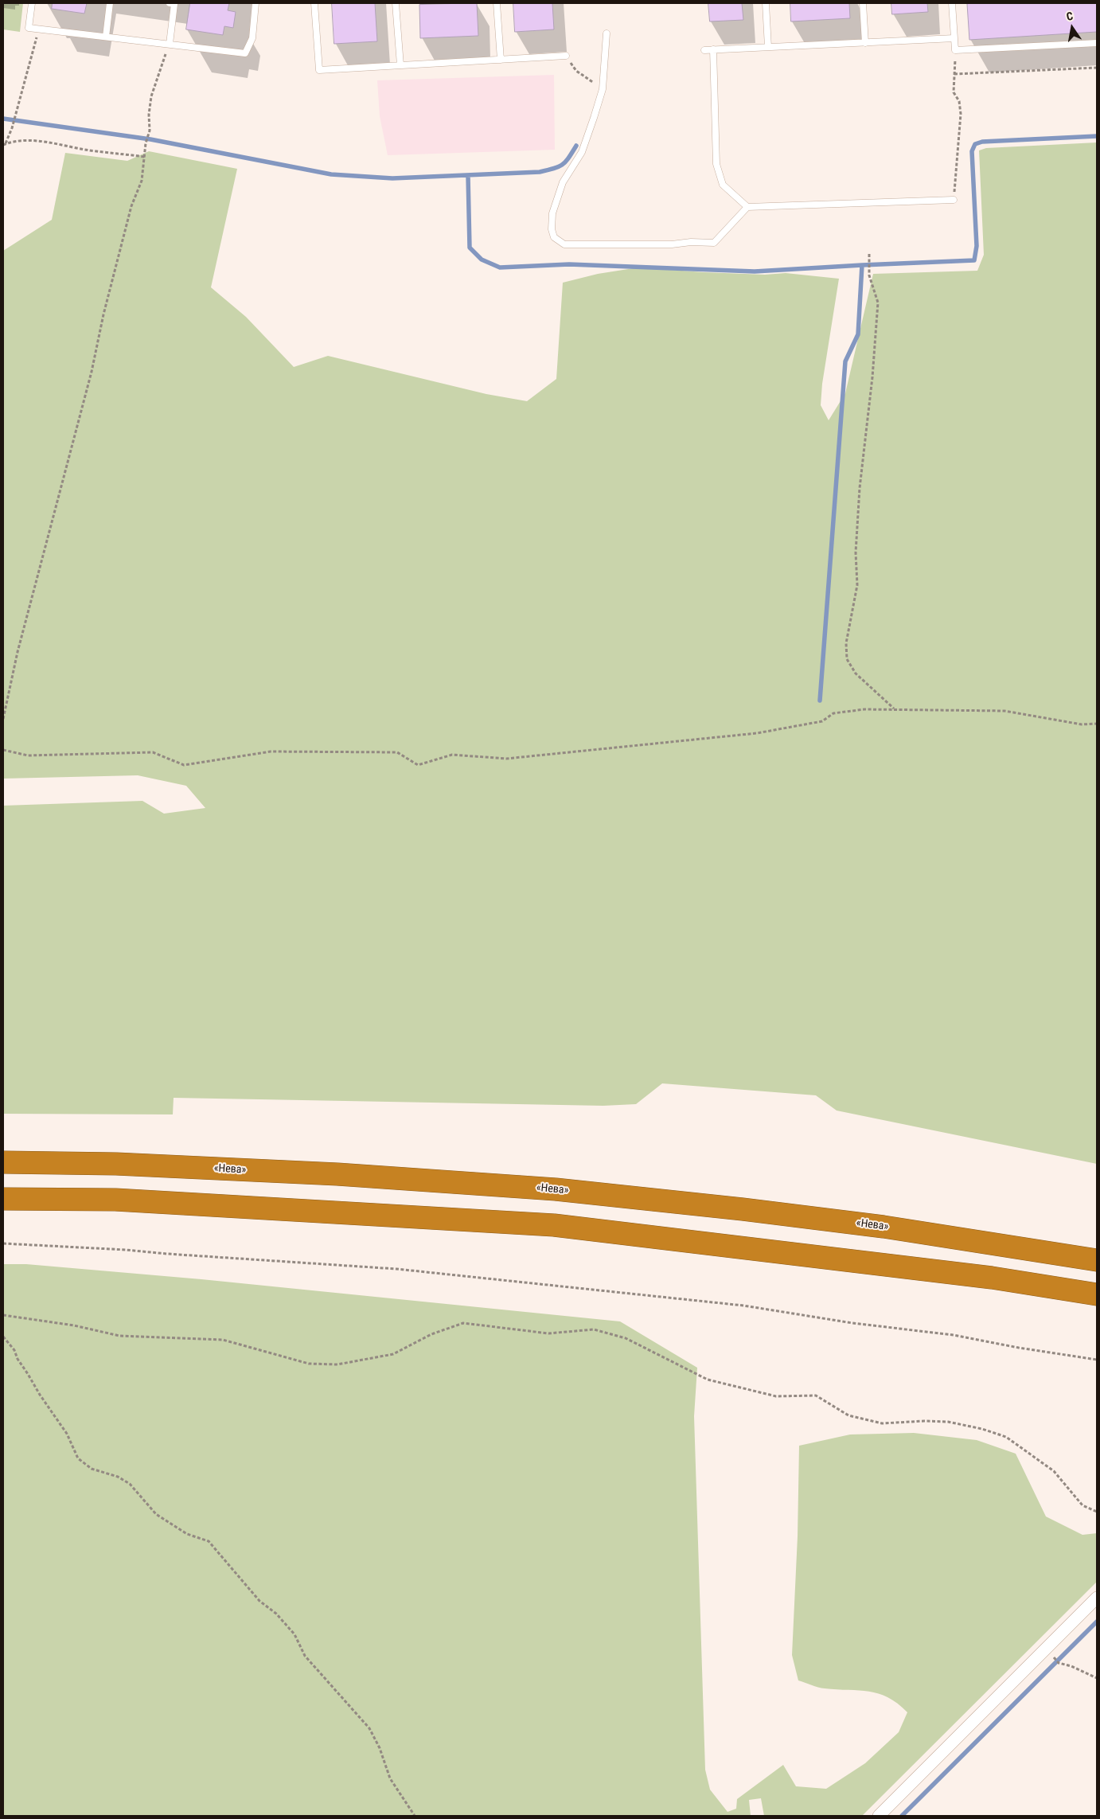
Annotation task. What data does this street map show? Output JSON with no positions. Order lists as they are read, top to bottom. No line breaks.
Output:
{"streets":{"highway":["«Нева»"]},"north":"top"}
